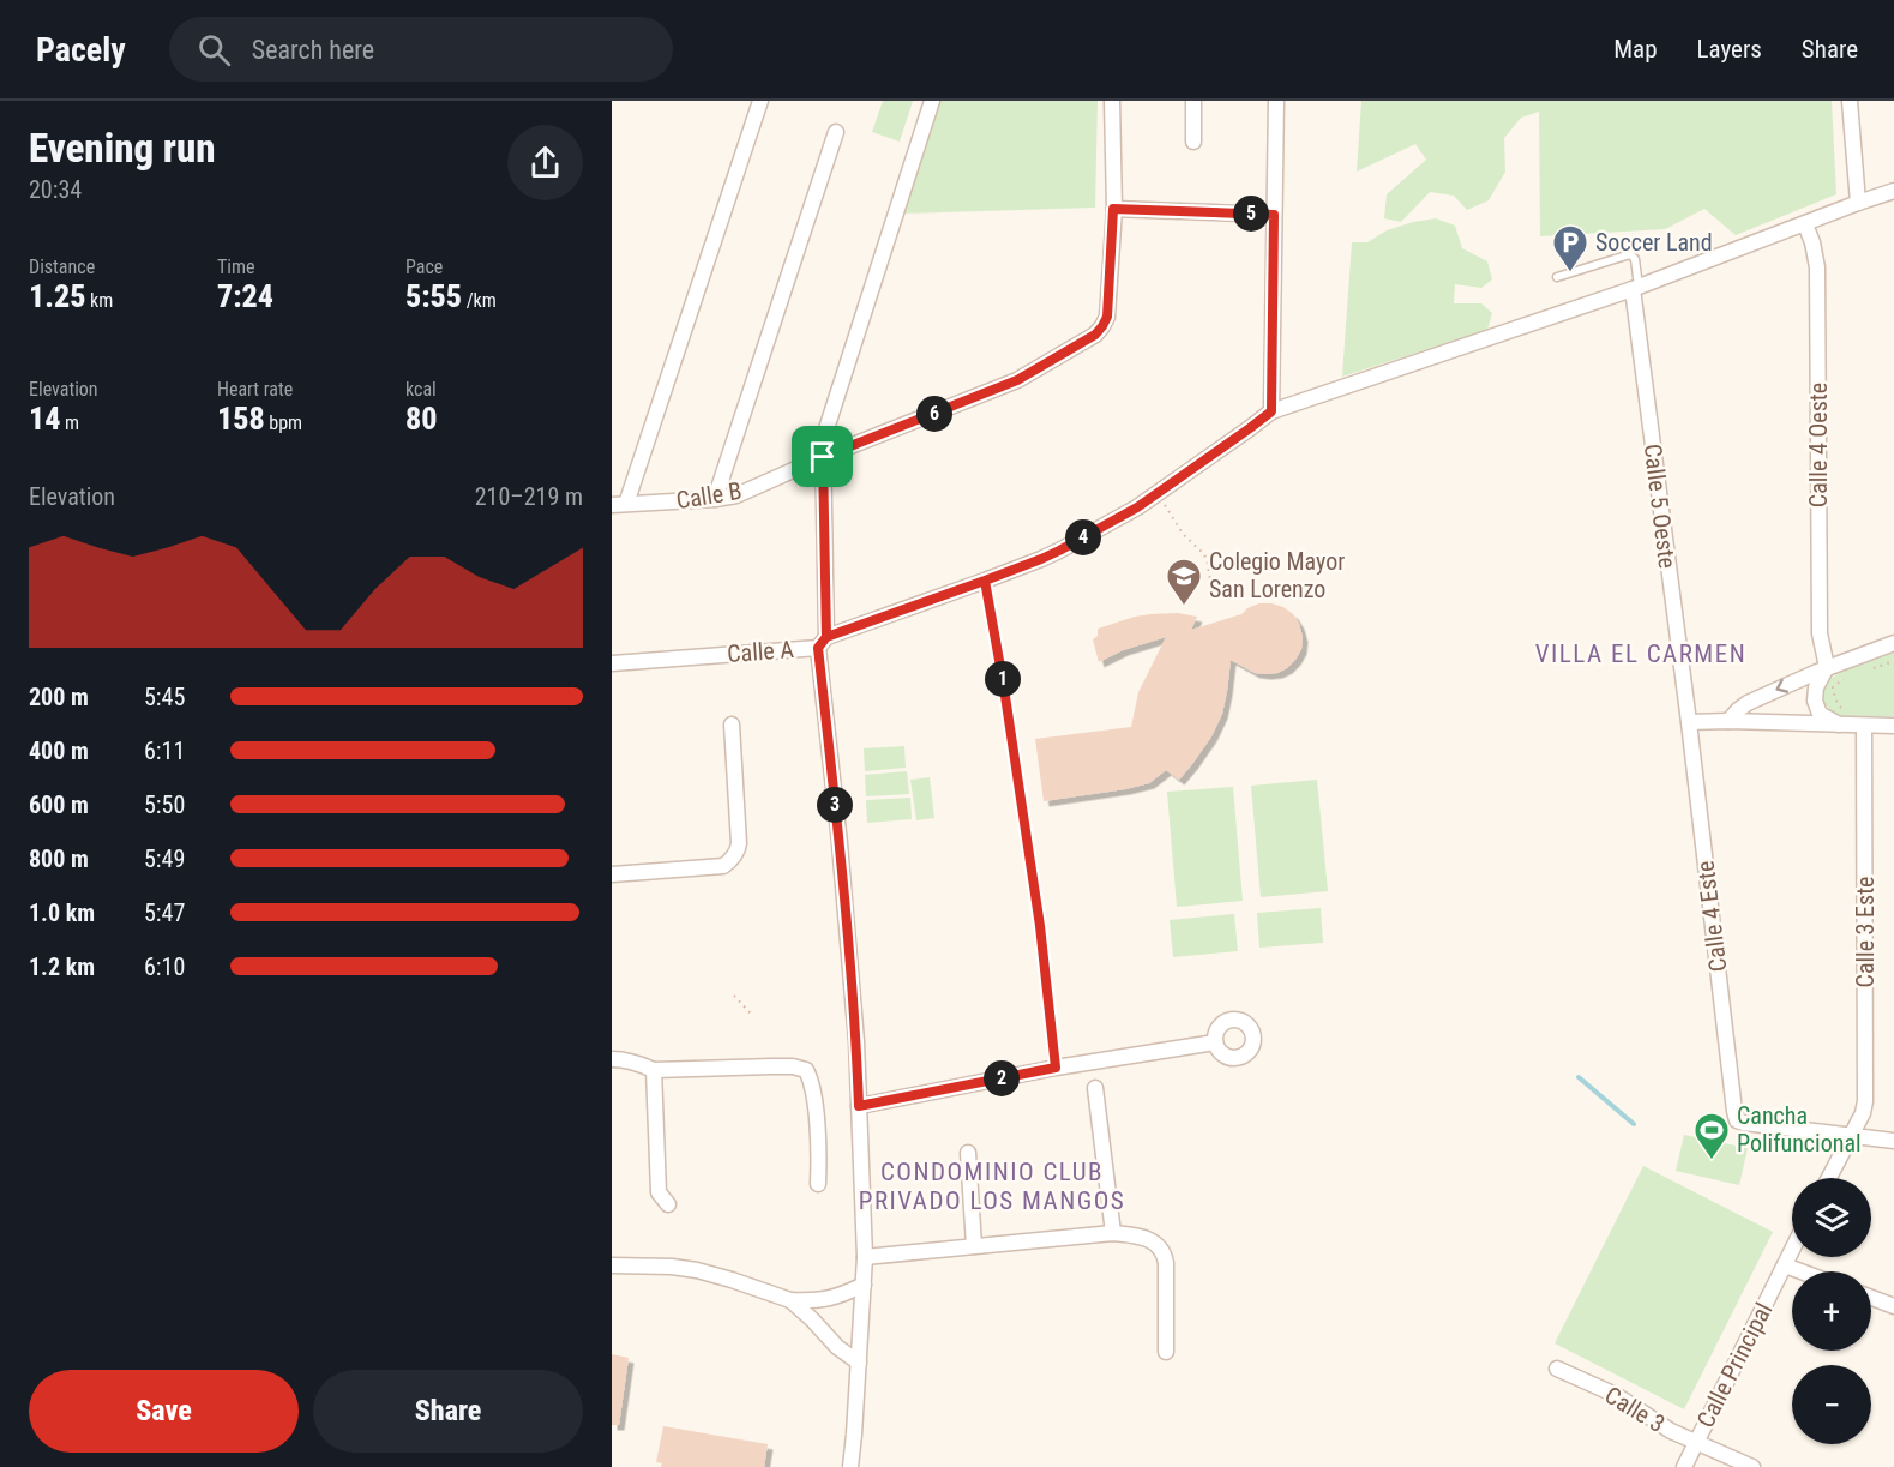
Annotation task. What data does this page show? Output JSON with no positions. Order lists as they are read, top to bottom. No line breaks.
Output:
{"streets":{"street":["Calle 4 Oeste","Calle B","Calle 5 Oeste","Calle A","Calle 4 Este","Calle 3 Este","Calle Principal","Calle 3"]},"crossings":[["Calle 4 Oeste","Calle A"],["Calle 5 Oeste","Calle A"],["Calle 5 Oeste","Calle 4 Este"],["Calle 4 Este","Calle 3 Este"],["Calle Principal","Calle 3"]],"districts":["VILLA EL CARMEN","CONDOMINIO CLUB PRIVADO LOS MANGOS"],"places":{"parking":["Soccer Land"],"school or university":["Colegio Mayor San Lorenzo"],"sports":["Cancha Polifuncional"]},"page":{"header":"Pacely","search":"Search here","nav":["Map","Layers","Share"],"heading":["Evening run","20:34"],"pins":["5","6","4","1","3","2"],"stats":[["Distance","1.25 km"],["Time","7:24"],["Pace","5:55 /km"],["Elevation","14 m"],["Heart rate","158 bpm"],["kcal","80"]],"chart":["Elevation","210–219 m"],"list":[{"name":"200 m","note":"5:45"},{"name":"400 m","note":"6:11"},{"name":"600 m","note":"5:50"},{"name":"800 m","note":"5:49"},{"name":"1.0 km","note":"5:47"},{"name":"1.2 km","note":"6:10"}],"map_buttons":["+","−"],"buttons":["Save","Share"]}}
